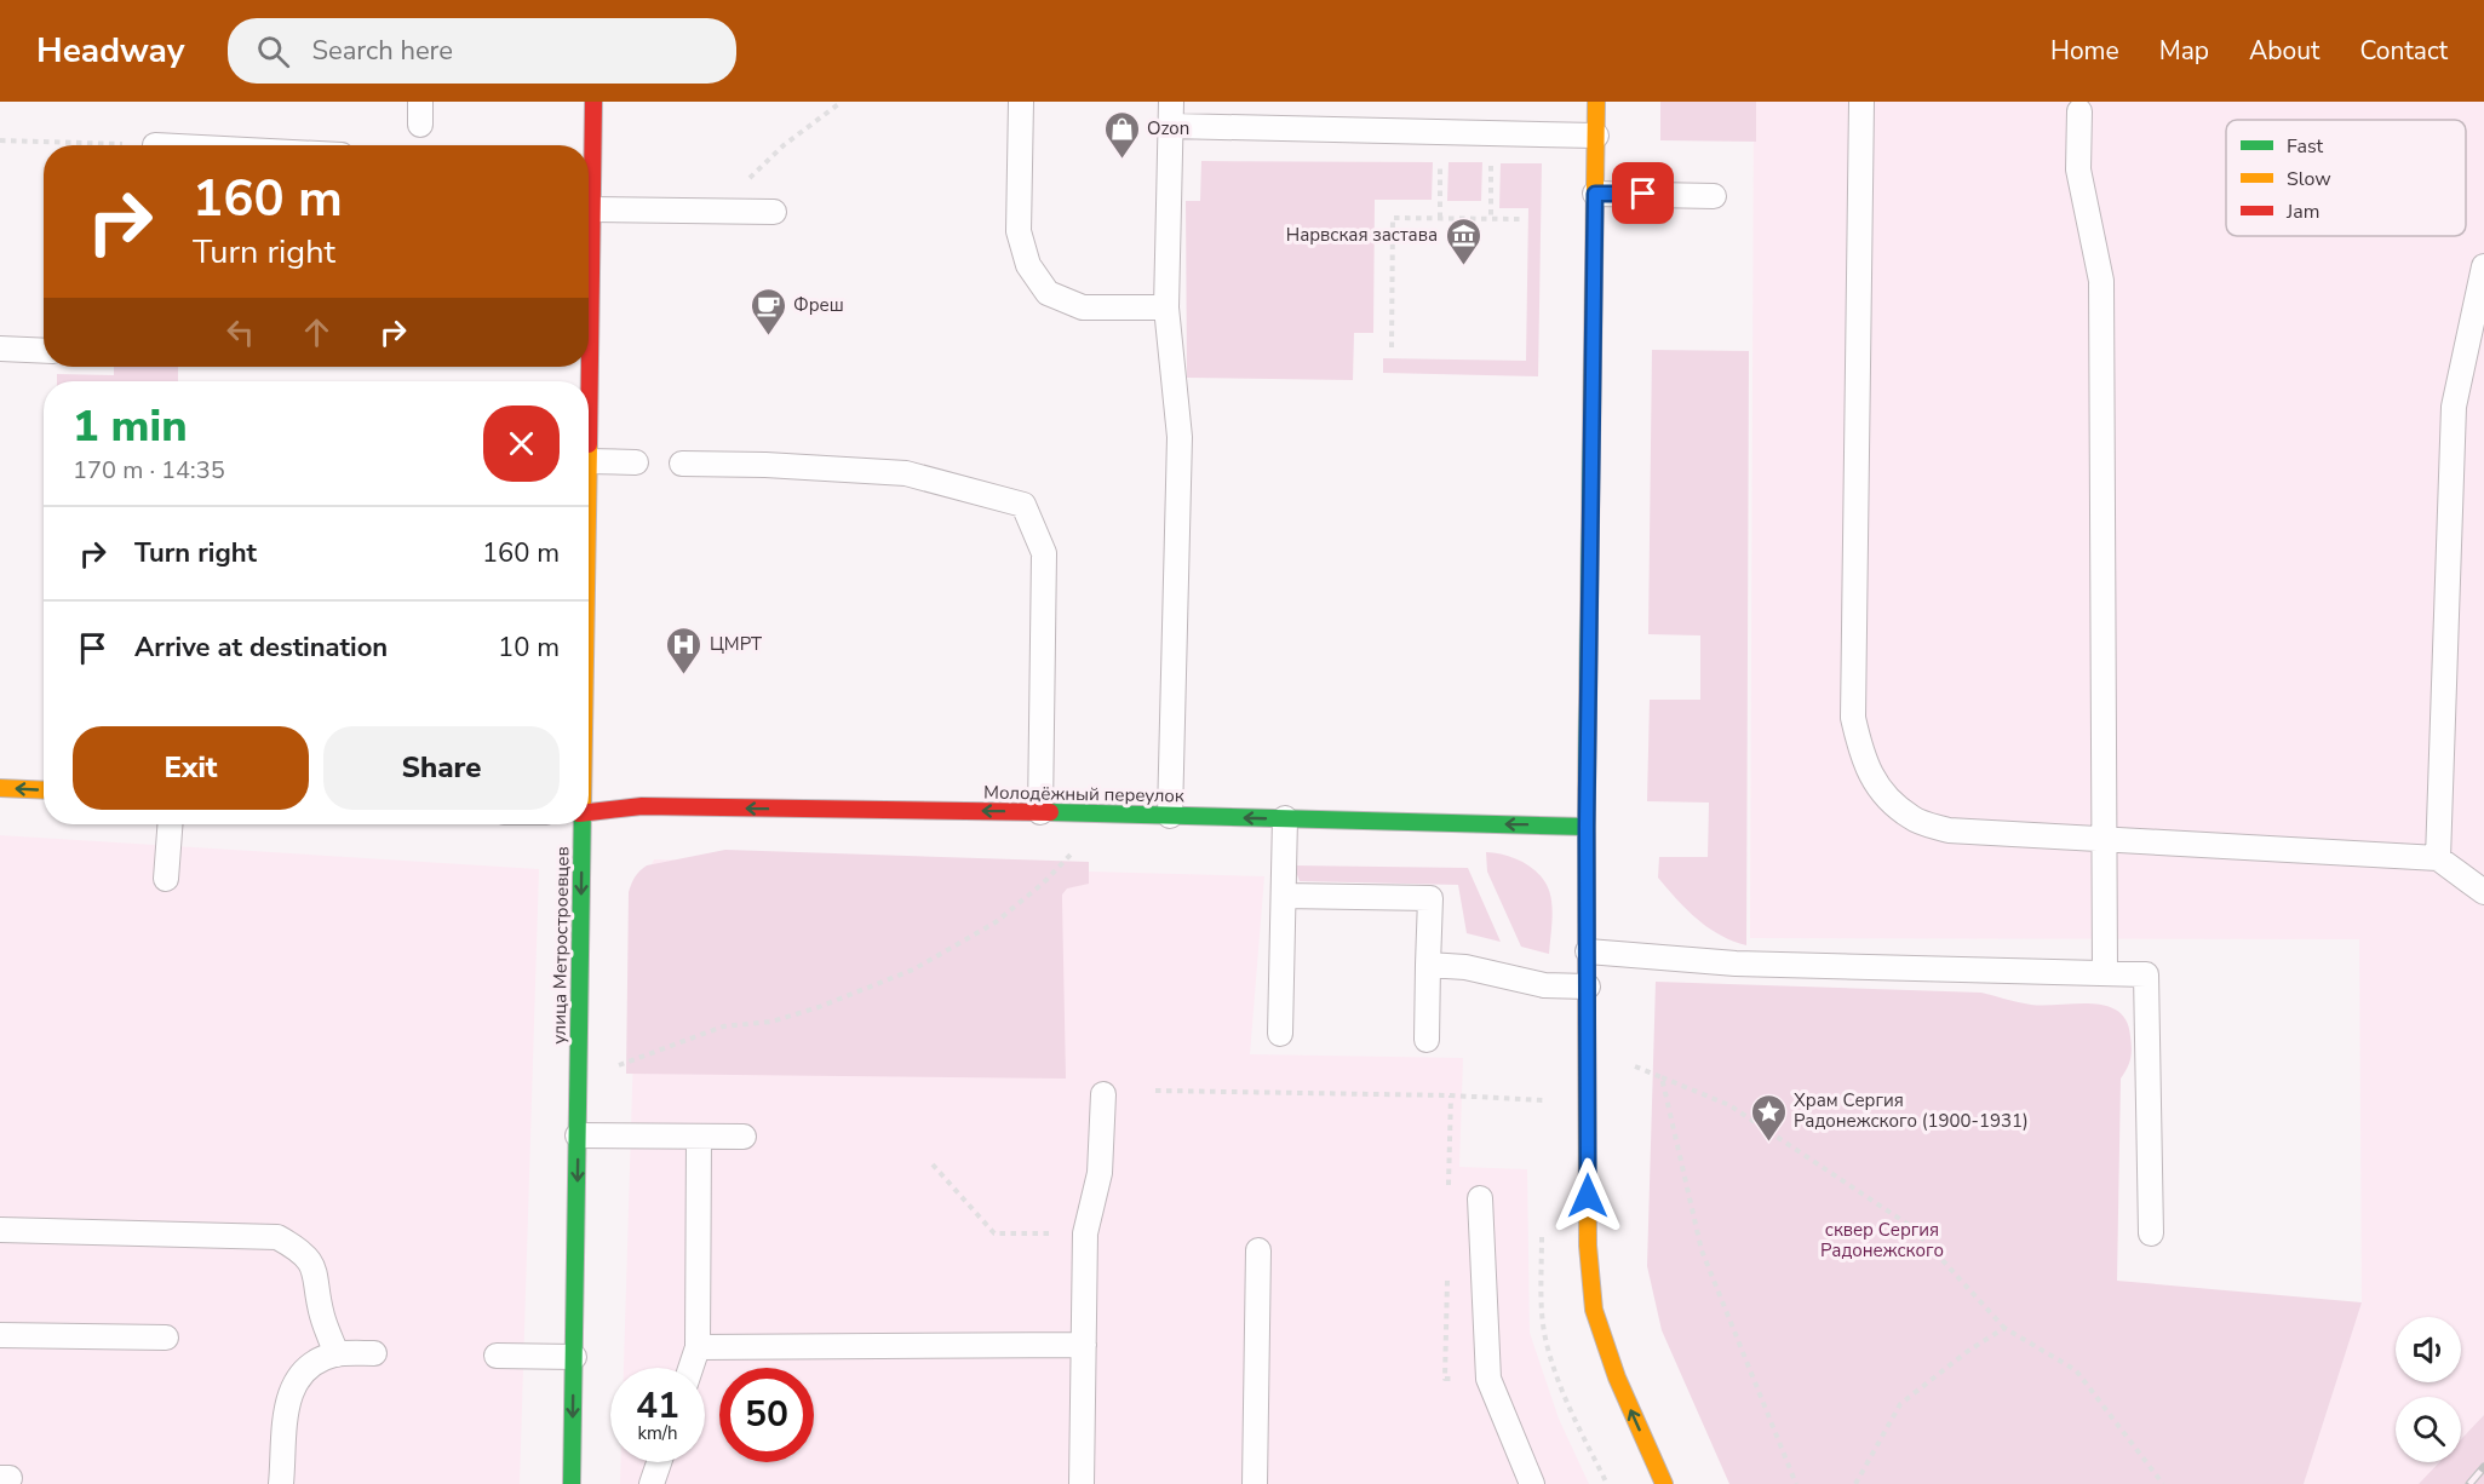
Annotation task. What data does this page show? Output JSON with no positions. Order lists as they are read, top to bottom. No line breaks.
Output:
{"streets":{"street":["Молодёжный переулок","улица Метростроевцев"]},"one_way":["Молодёжный переулок","улица Метростроевцев"],"parks":["сквер Сергия Радонежского"],"places":{"shop":["Ozon"],"museum":["Нарвская застава"],"cafe":["Фреш"],"hospital":["ЦМРТ"],"place":["Храм Сергия Радонежского (1900-1931)"]},"legend":["Fast","Slow","Jam"],"page":{"header":"Headway","search":"Search here","nav":["Home","Map","About","Contact"],"turn":["160 m","Turn right"],"heading":["1 min","170 m · 14:35"],"list":[{"name":"Turn right","value":"160 m"},{"name":"Arrive at destination","value":"10 m"}],"buttons":["Exit","Share"],"speed":"41 km/h","limit":"50"}}
